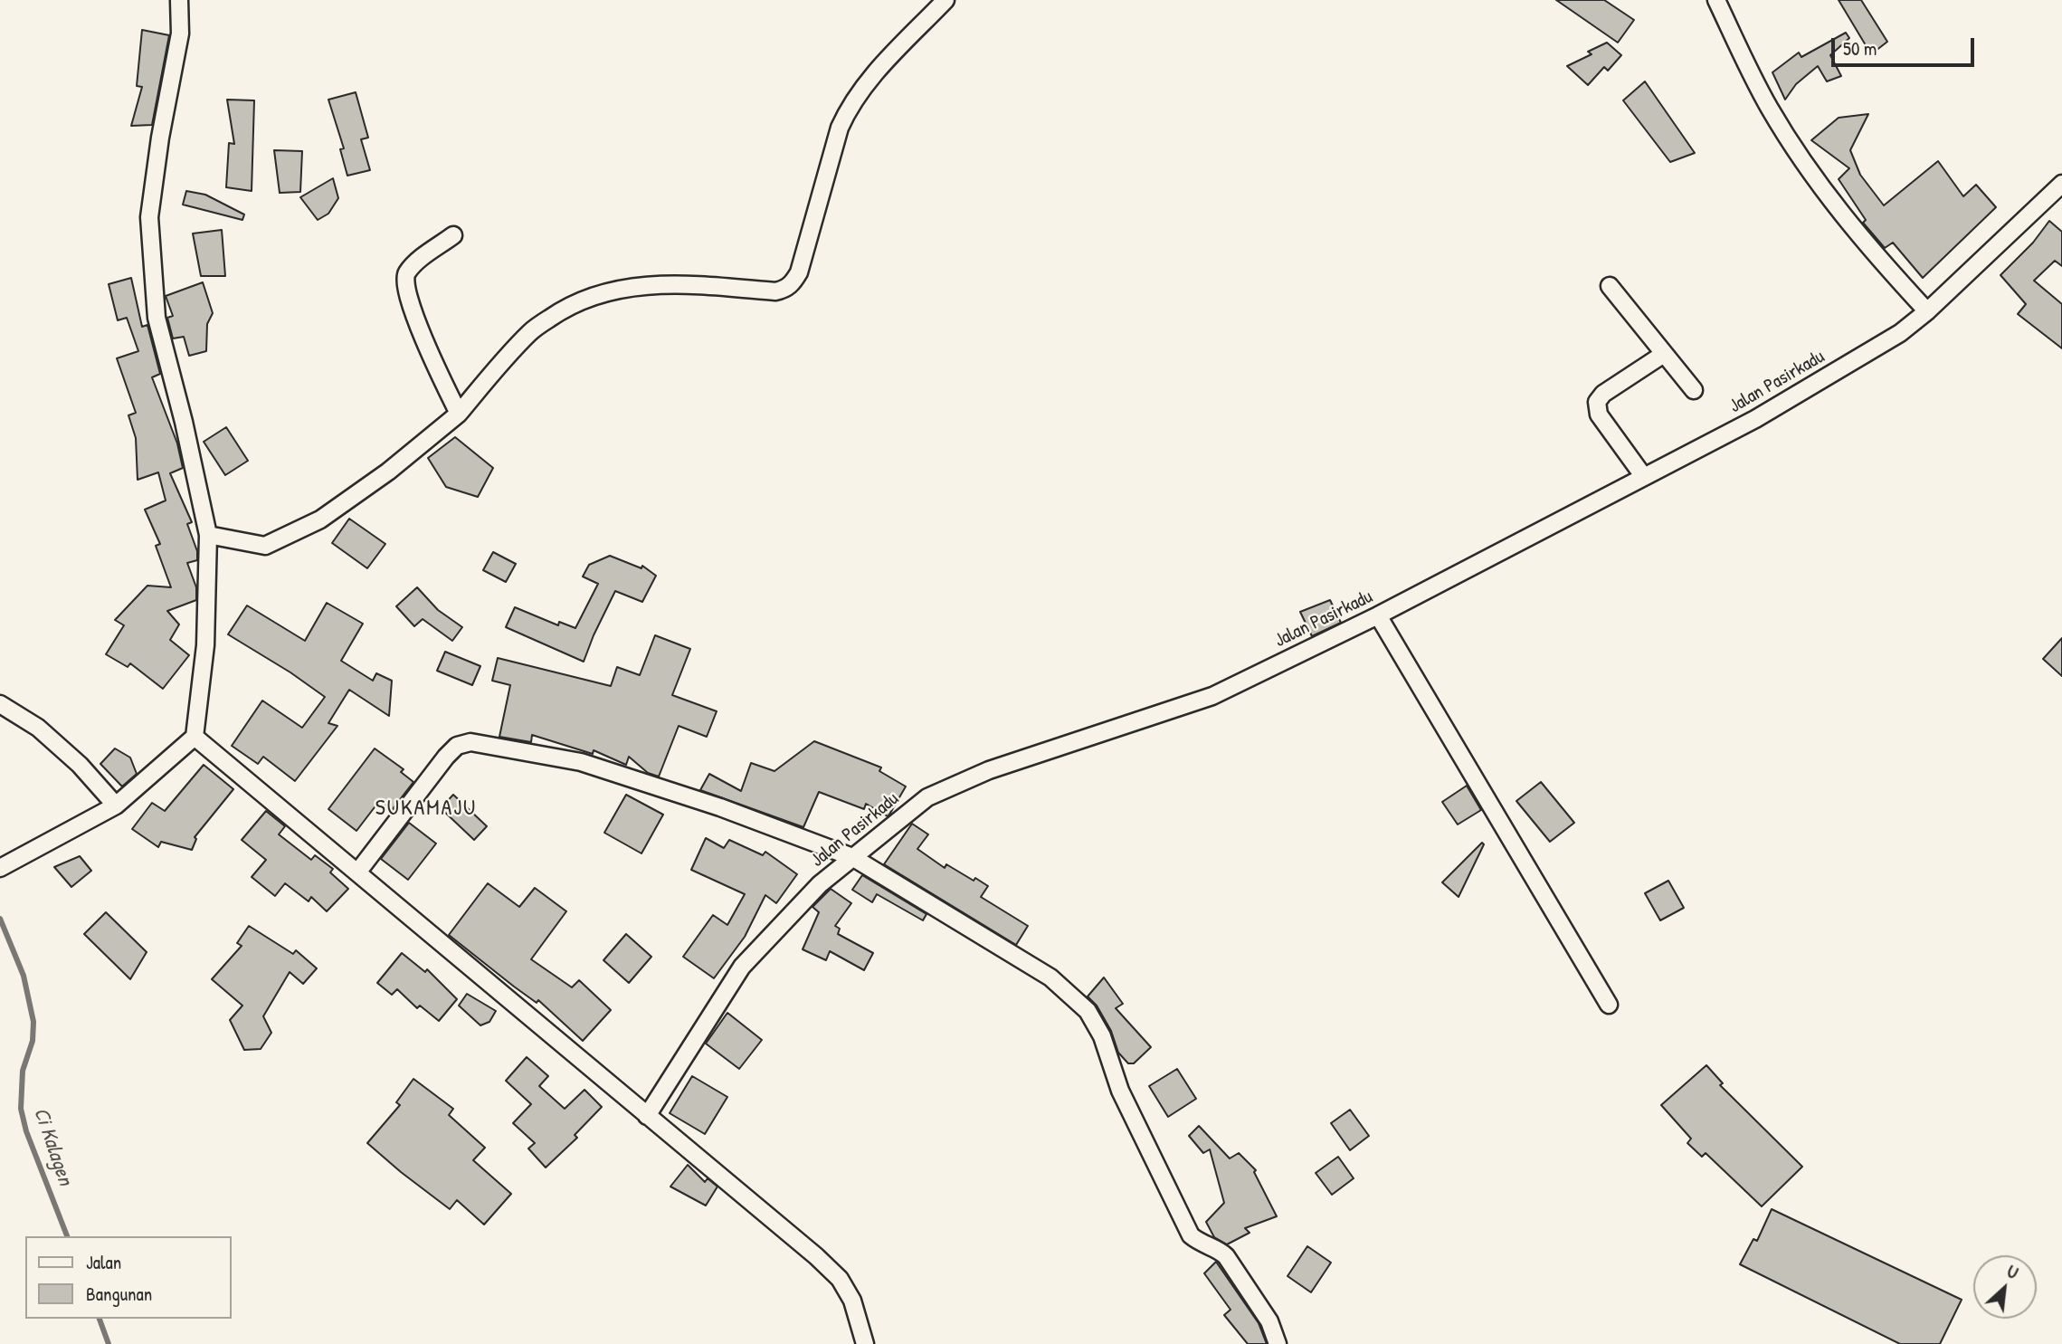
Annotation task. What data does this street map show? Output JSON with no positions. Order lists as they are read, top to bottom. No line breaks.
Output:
{"streets":{"street":["Jalan Pasirkadu"]},"districts":["SUKAMAJU"],"water":["Ci Kalagen"],"legend":["Jalan","Bangunan"],"scale_bar":"50 m","north":"top right"}
